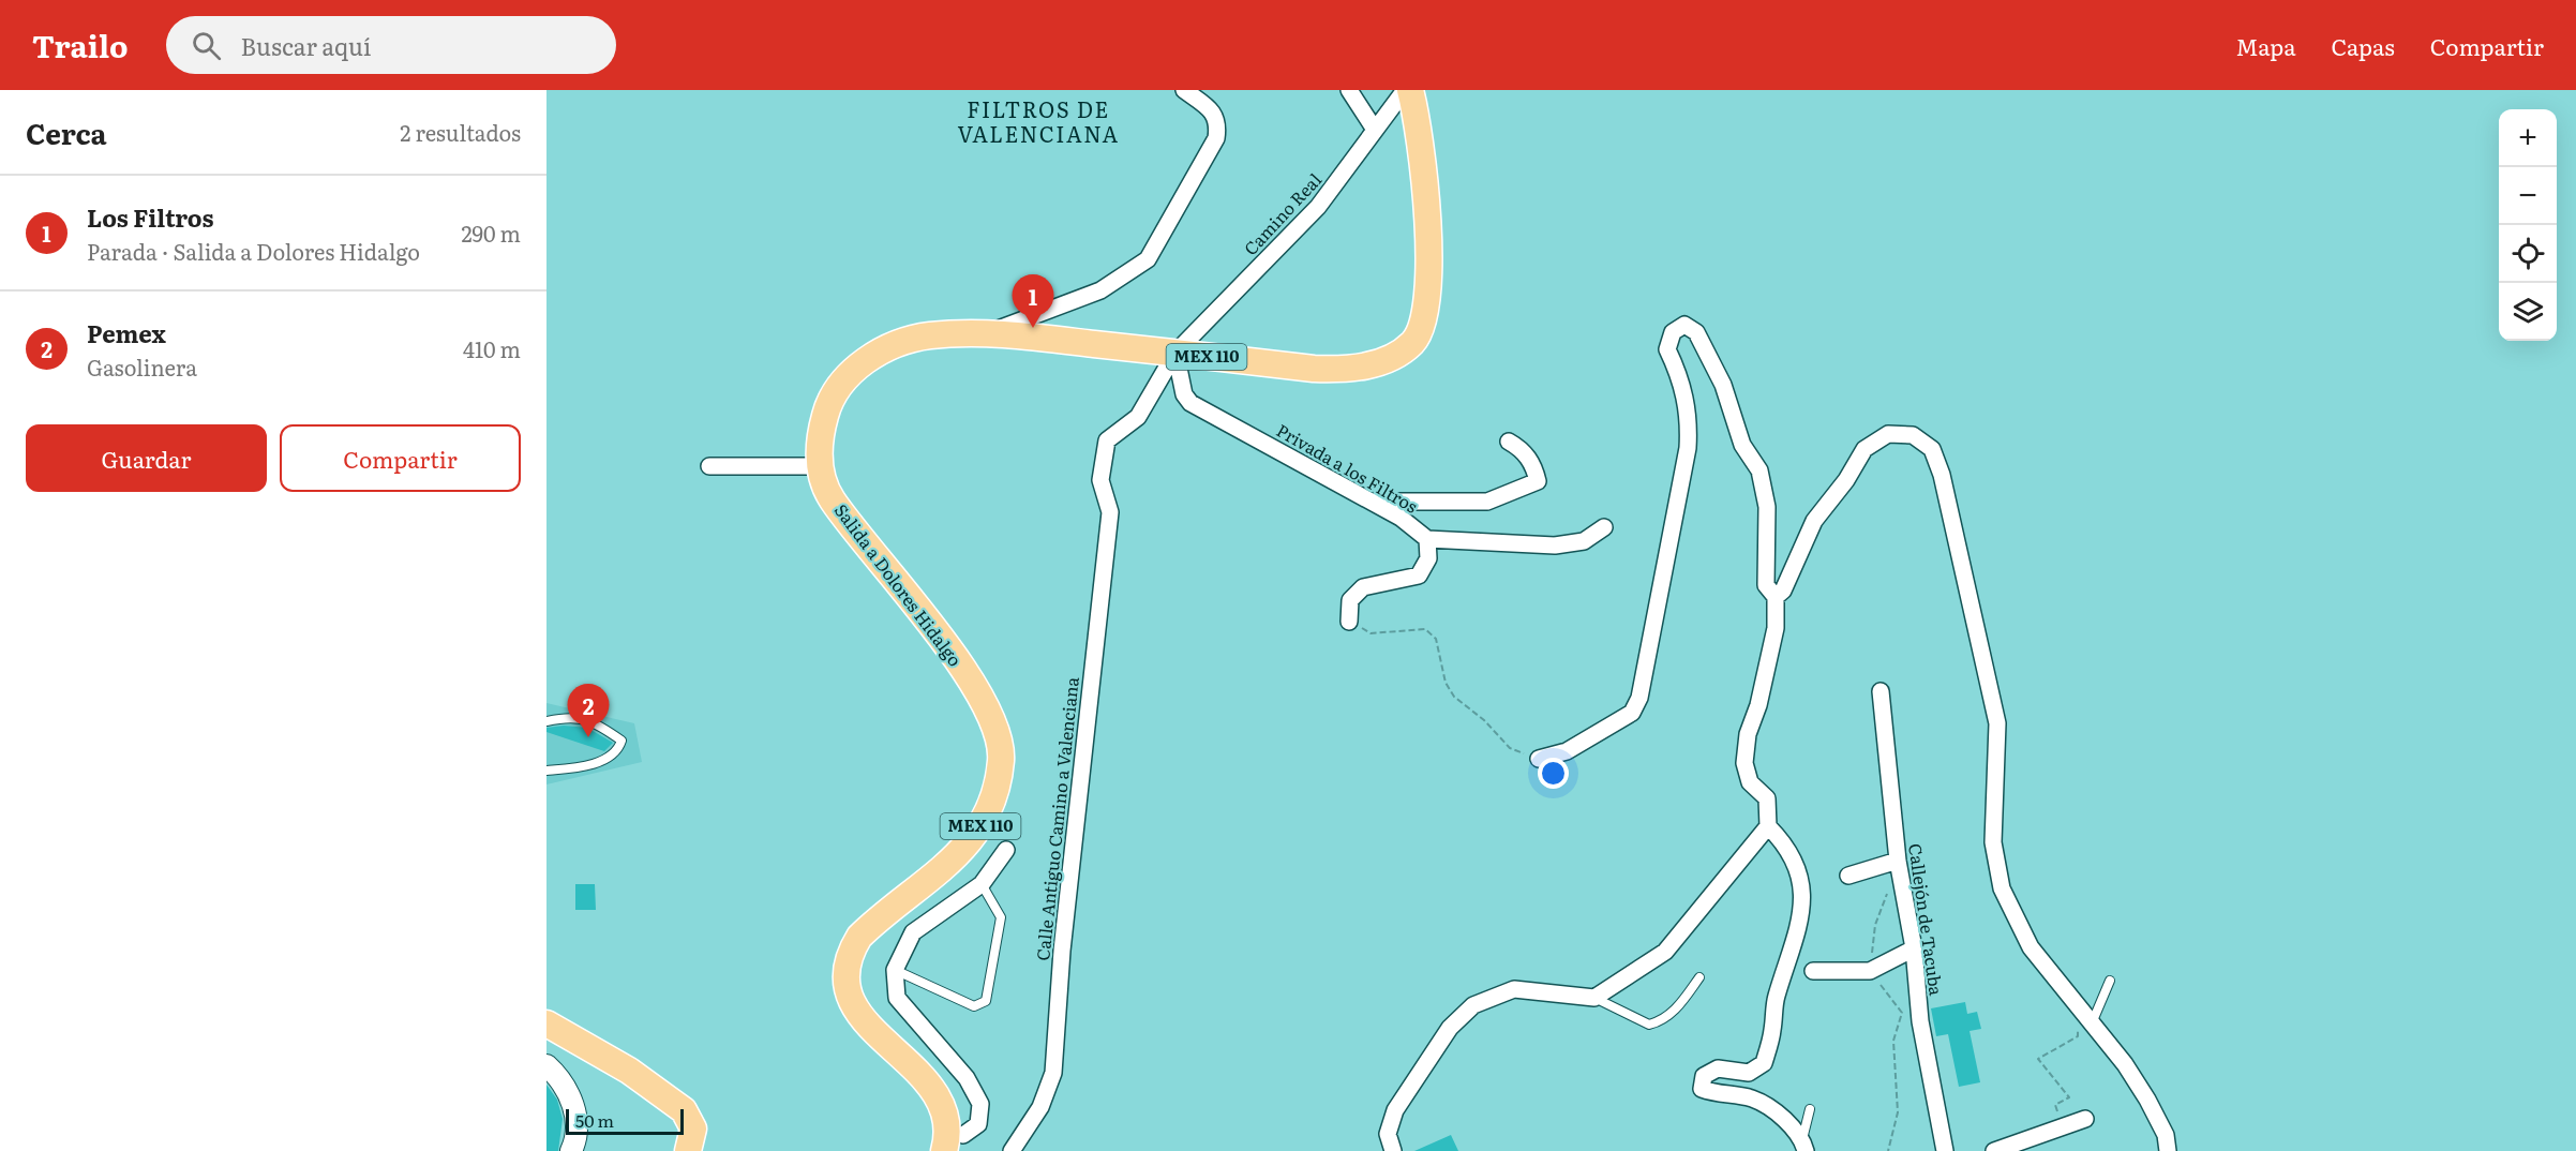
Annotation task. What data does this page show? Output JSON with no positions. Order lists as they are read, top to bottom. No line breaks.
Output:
{"streets":{"main road":["MEX 110","Salida a Dolores Hidalgo"],"street":["Camino Real","Privada a los Filtros","Calle Antiguo Camino a Valenciana","Callejón de Tacuba"]},"crossings":[["Camino Real","Privada a los Filtros"],["Camino Real","Salida a Dolores Hidalgo"],["Camino Real","Calle Antiguo Camino a Valenciana"],["Privada a los Filtros","Salida a Dolores Hidalgo"],["Privada a los Filtros","Calle Antiguo Camino a Valenciana"],["Salida a Dolores Hidalgo","Calle Antiguo Camino a Valenciana"]],"districts":["FILTROS DE VALENCIANA"],"scale_bar":"50 m","page":{"header":"Trailo","search":"Buscar aquí","nav":["Mapa","Capas","Compartir"],"heading":["Cerca","2 resultados"],"map_buttons":["+","−"],"list":[{"mark":"1","name":"Los Filtros","note":"Parada · Salida a Dolores Hidalgo","value":"290 m"},{"mark":"2","name":"Pemex","note":"Gasolinera","value":"410 m"}],"pins":["1","2"],"buttons":["Guardar","Compartir"],"scale":"50 m"}}
